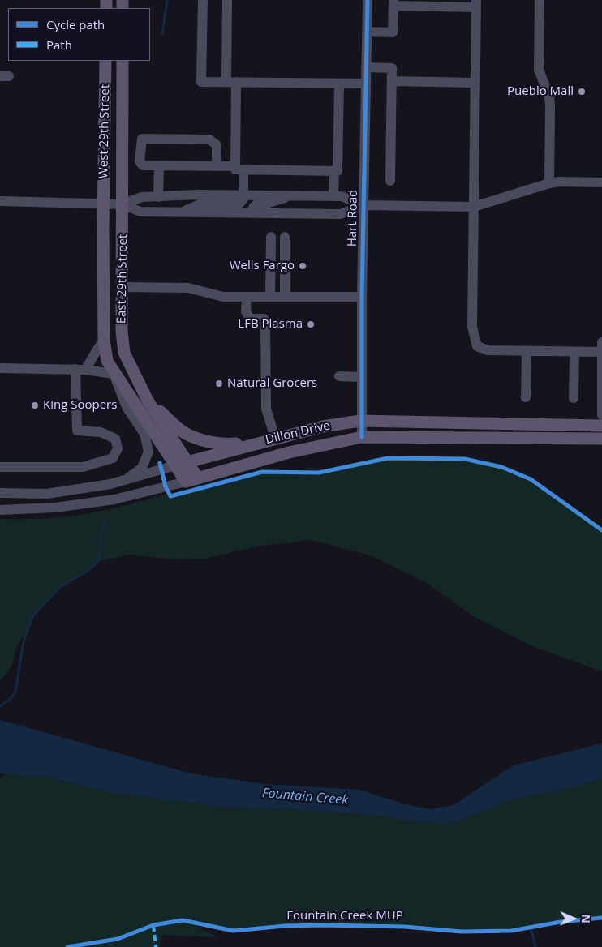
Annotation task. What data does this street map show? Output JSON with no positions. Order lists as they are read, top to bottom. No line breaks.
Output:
{"streets":{"main road":["West 29th Street","East 29th Street","Dillon Drive"],"street":["Hart Road"],"cycle path":["Fountain Creek MUP"]},"crossings":[["West 29th Street","Hart Road"],["West 29th Street","East 29th Street"],["Hart Road","East 29th Street"],["Hart Road","Dillon Drive"],["East 29th Street","Dillon Drive"]],"water":["Fountain Creek"],"places":["Pueblo Mall","Wells Fargo","LFB Plasma","Natural Grocers","King Soopers"],"legend":["Cycle path","Path"],"north":"right"}
